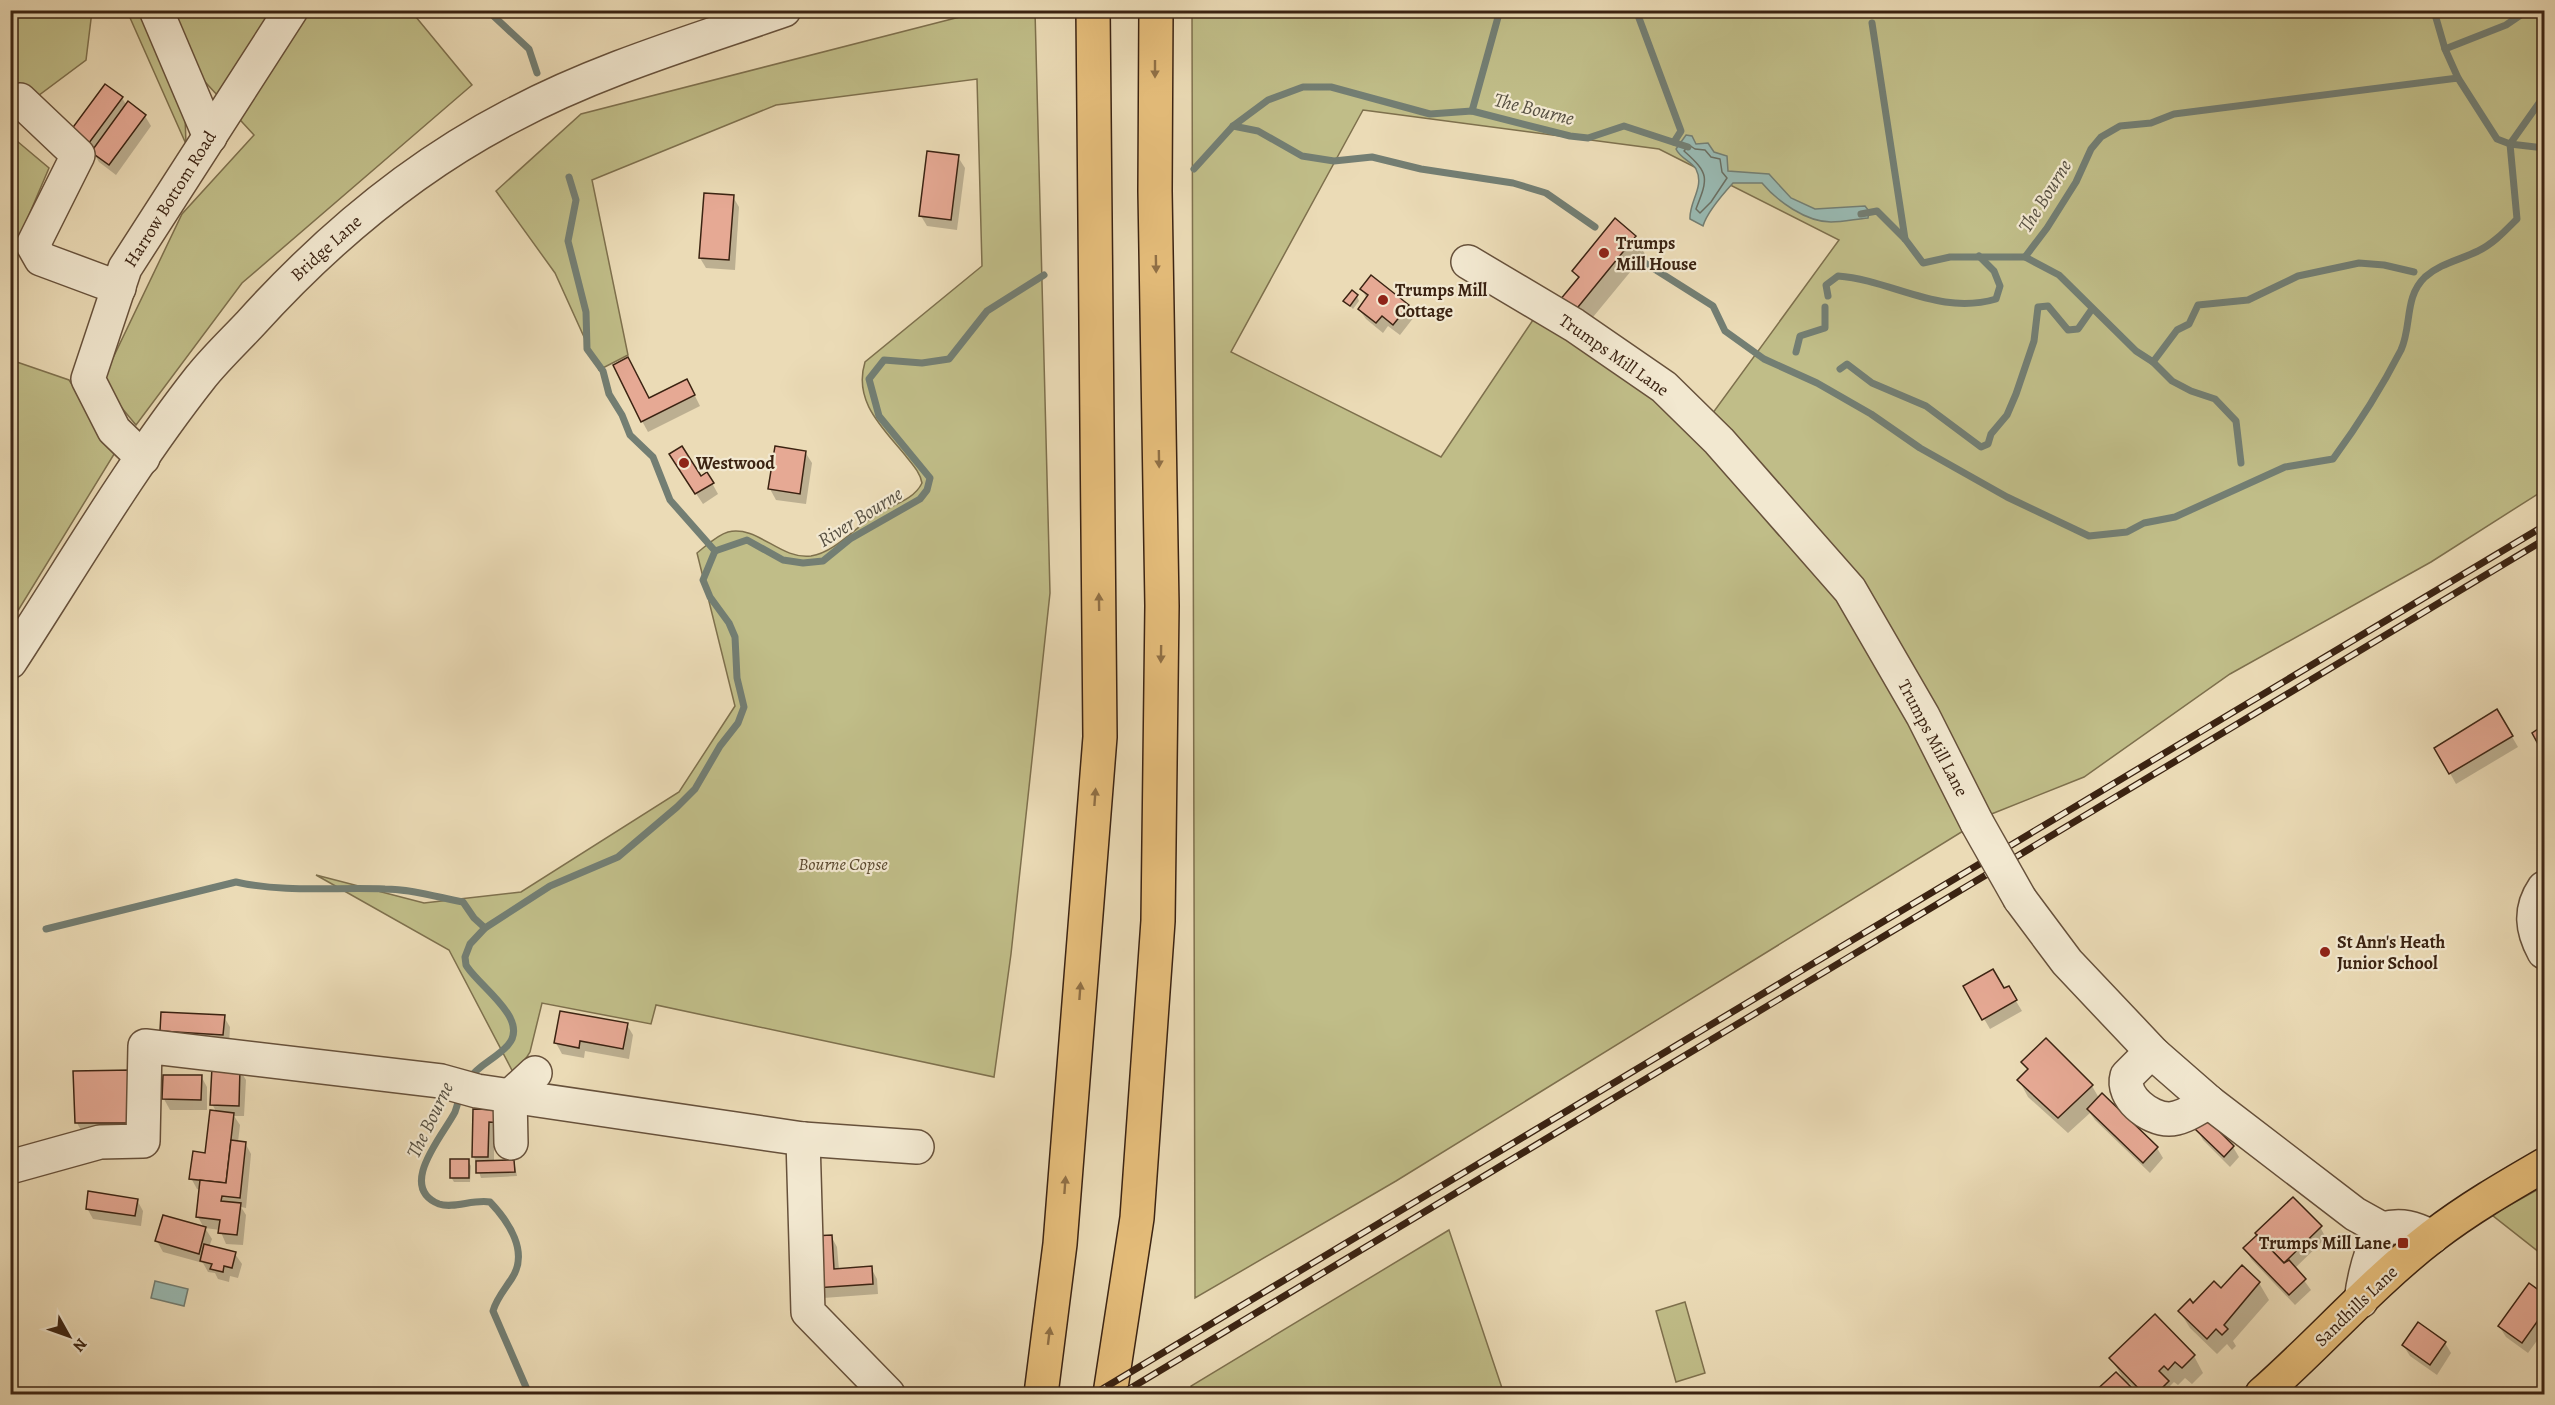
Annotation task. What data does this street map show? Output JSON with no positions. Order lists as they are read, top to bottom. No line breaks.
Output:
{"streets":{"main road":["Sandhills Lane"],"street":["Harrow Bottom Road","Bridge Lane","Trumps Mill Lane"]},"crossings":[["Harrow Bottom Road","Bridge Lane"]],"water":["The Bourne","River Bourne"],"parks":["Bourne Copse"],"places":{"other":["Trumps Mill House","Trumps Mill Cottage","Westwood","St Ann's Heath Junior School"],"transit":["Trumps Mill Lane"]},"north":"bottom right"}
